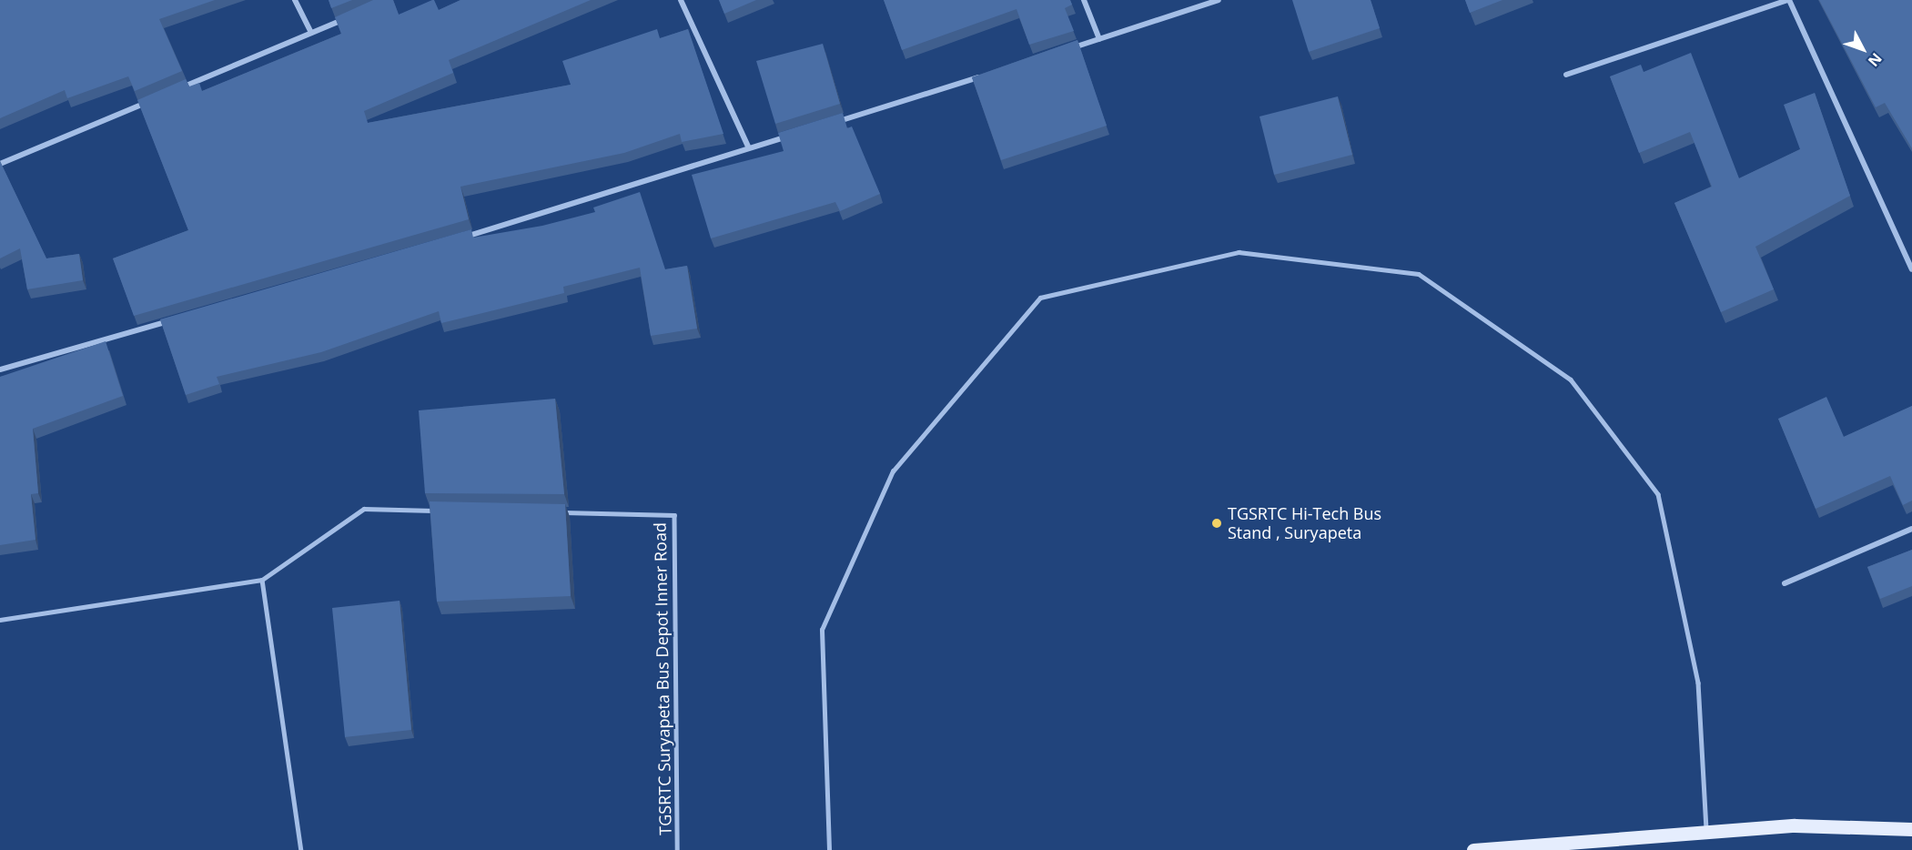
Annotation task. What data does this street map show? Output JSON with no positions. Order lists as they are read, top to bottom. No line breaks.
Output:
{"streets":{"lane":["TGSRTC Suryapeta Bus Depot Inner Road"]},"places":["TGSRTC Hi-Tech Bus Stand , Suryapeta"],"north":"bottom right"}
